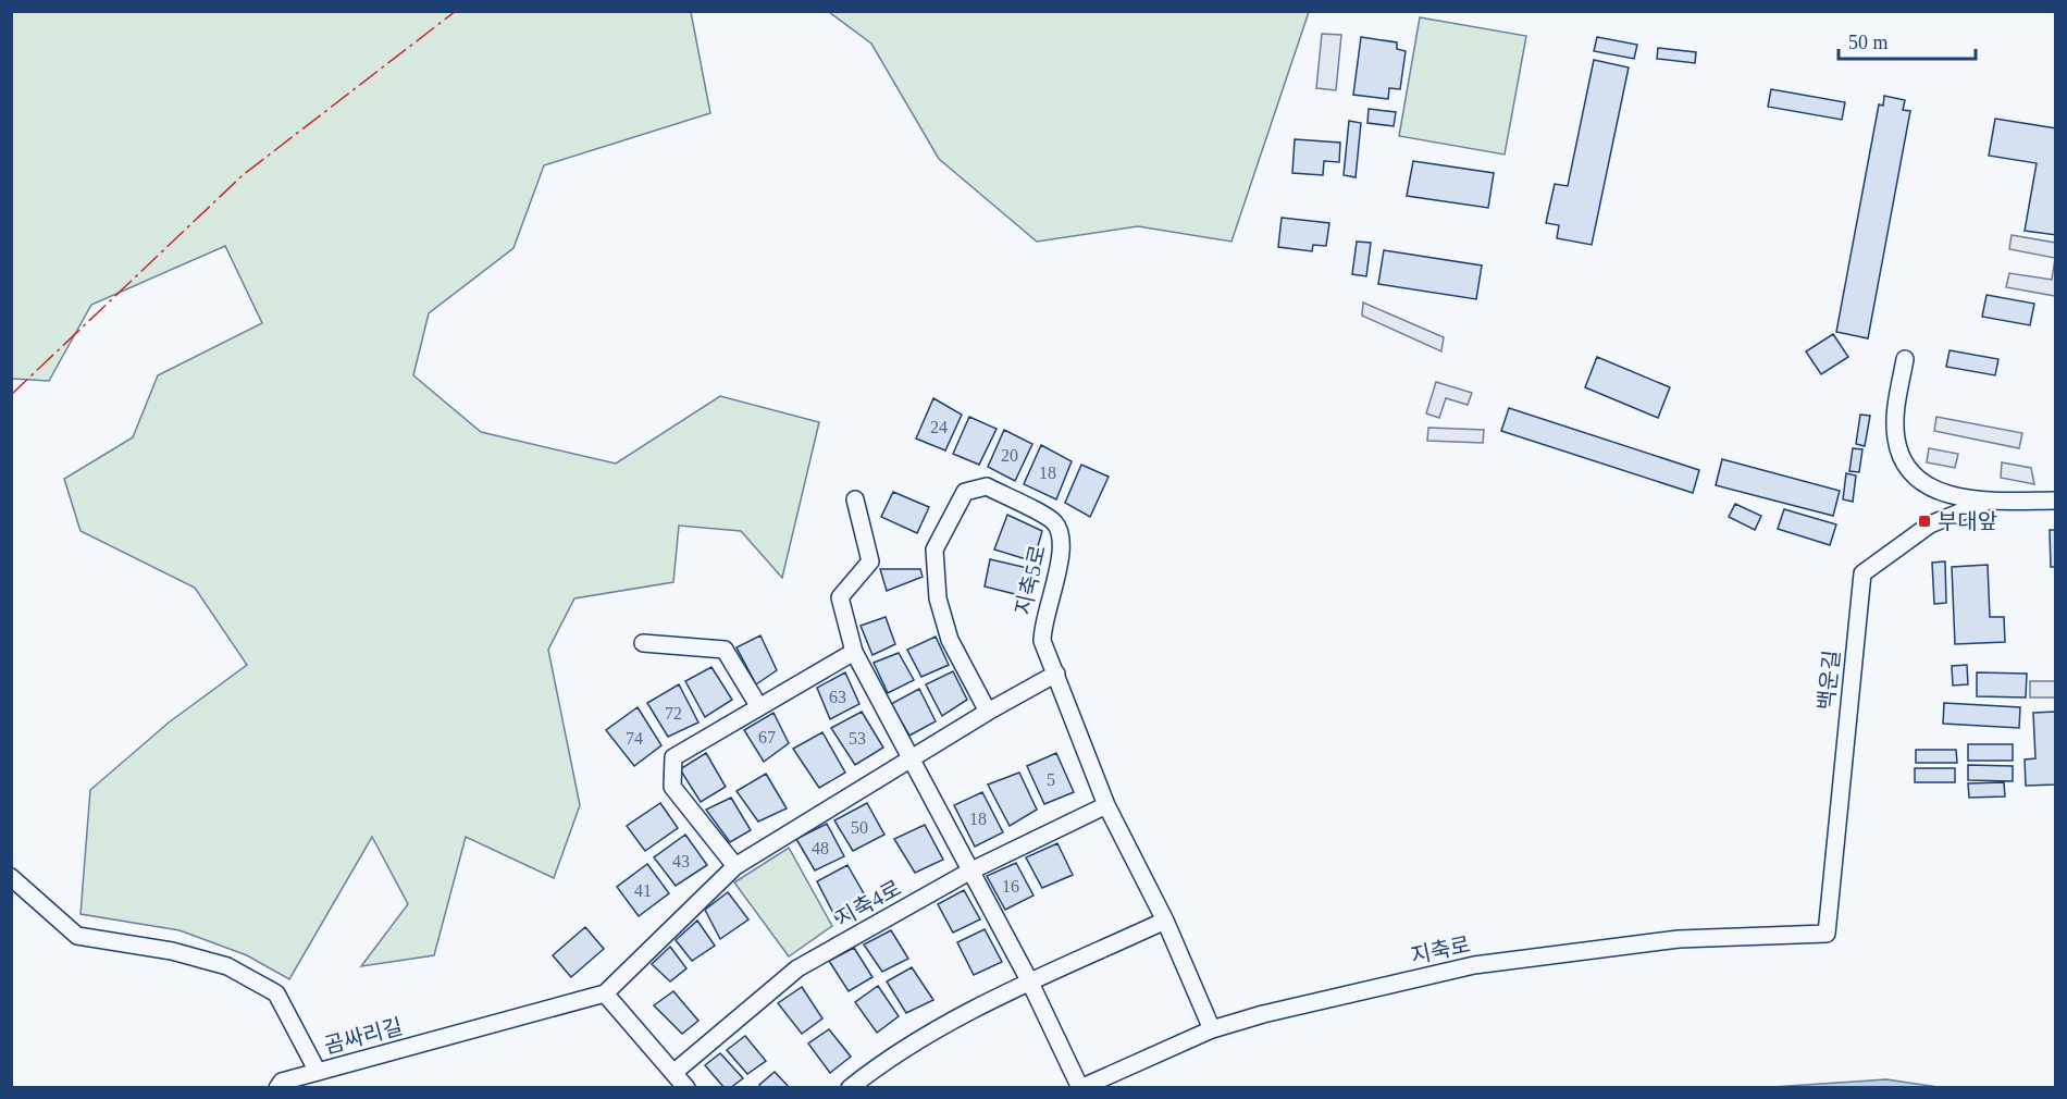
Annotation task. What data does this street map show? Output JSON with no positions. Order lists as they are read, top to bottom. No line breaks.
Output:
{"streets":{"street":["지축5로","백운길","지축4로","지축로","곰싸리길"]},"crossings":[["지축5로","지축4로"],["지축5로","지축로"],["백운길","지축로"]],"places":{"transit":["부대앞"]},"house_numbers":["24","20","18","63","72","67","74","53","5","18","50","48","43","16","41"],"scale_bar":"50 m"}
